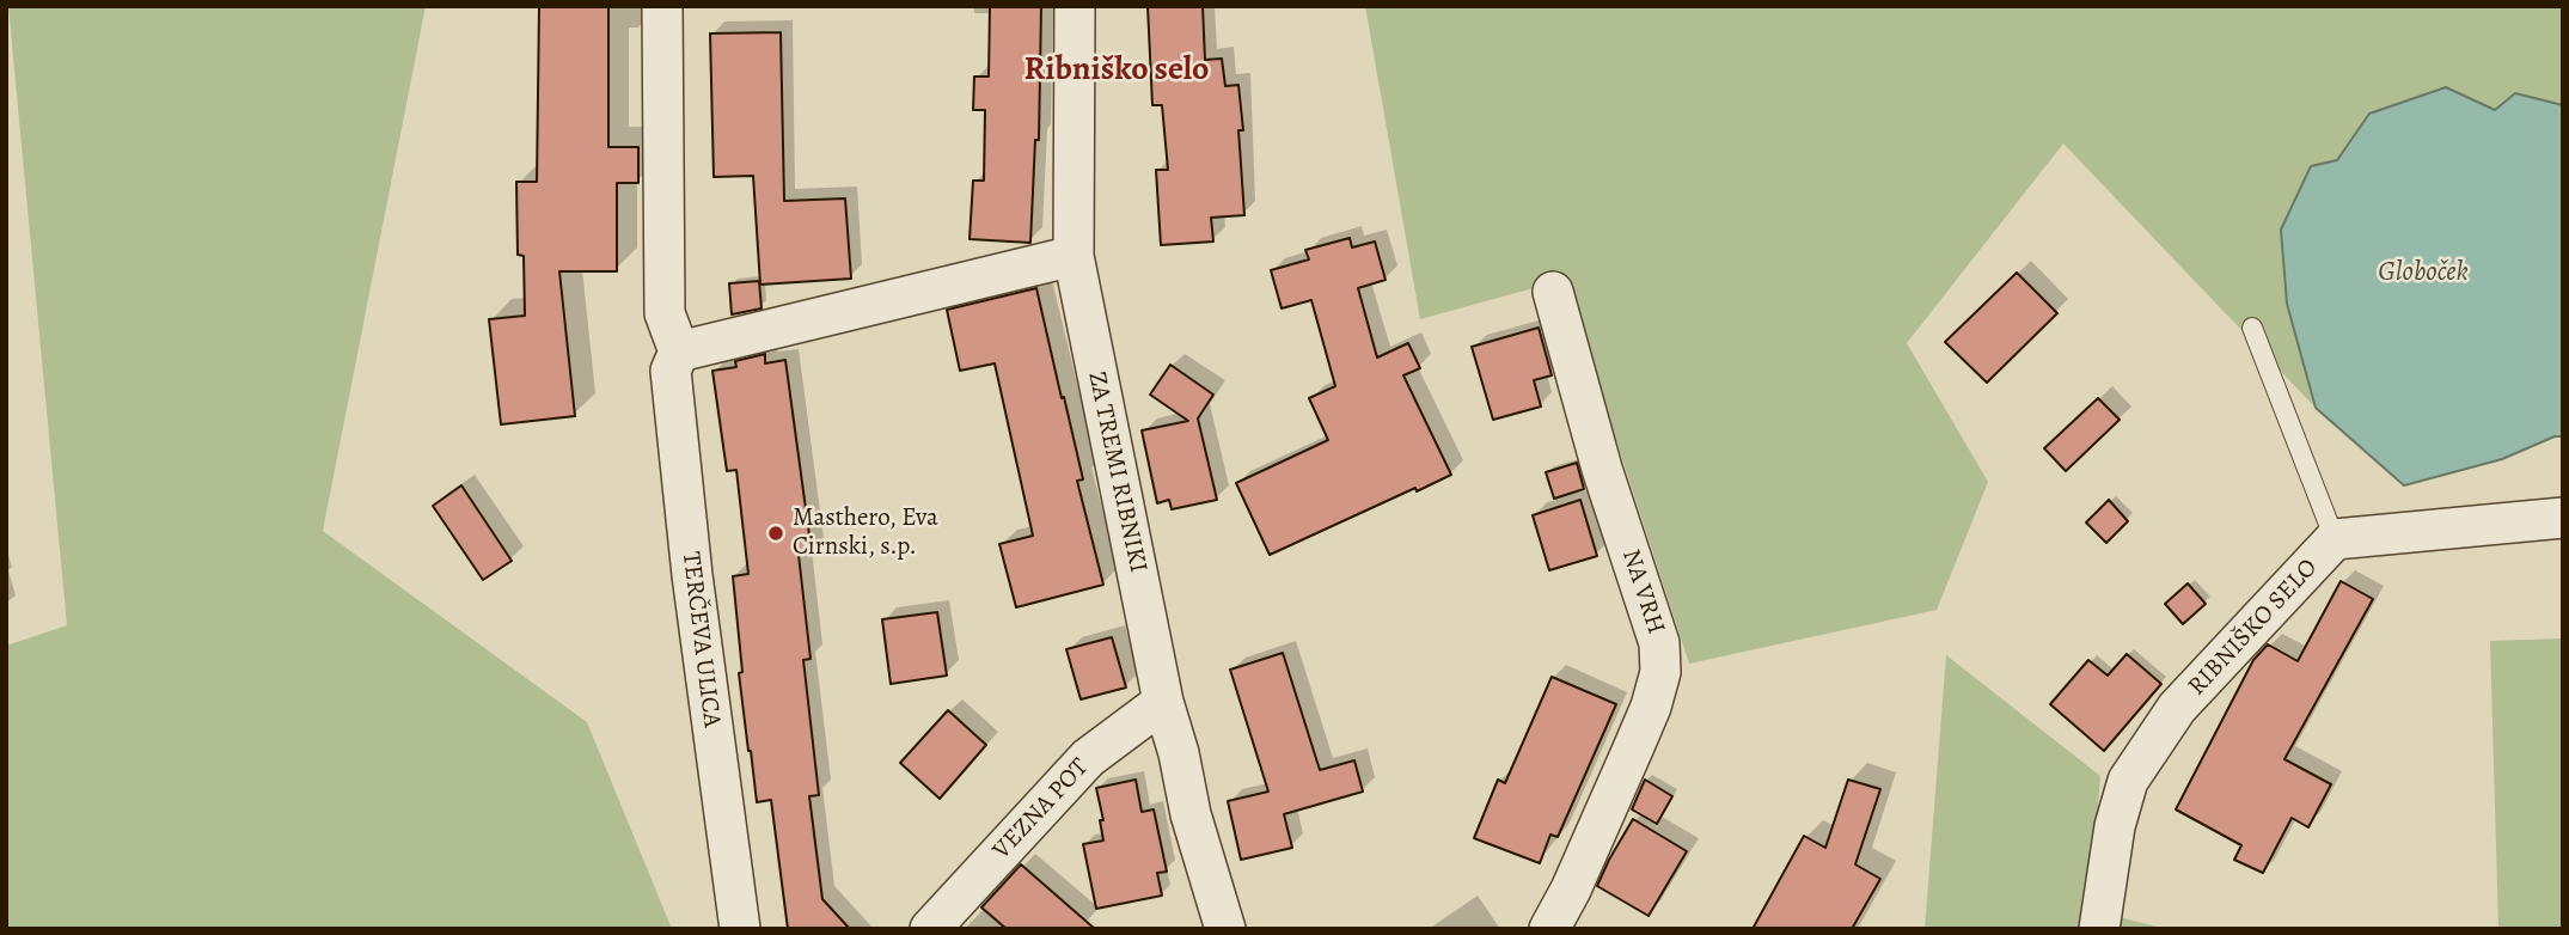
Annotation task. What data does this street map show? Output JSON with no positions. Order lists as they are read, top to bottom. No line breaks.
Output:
{"streets":{"street":["ZA TREMI RIBNIKI","NA VRH","RIBNIŠKO SELO","TERČEVA ULICA","VEZNA POT"]},"crossings":[["ZA TREMI RIBNIKI","VEZNA POT"]],"districts":["Ribniško selo"],"water":["Globoček"],"places":["Masthero, Eva Cirnski, s.p."]}
